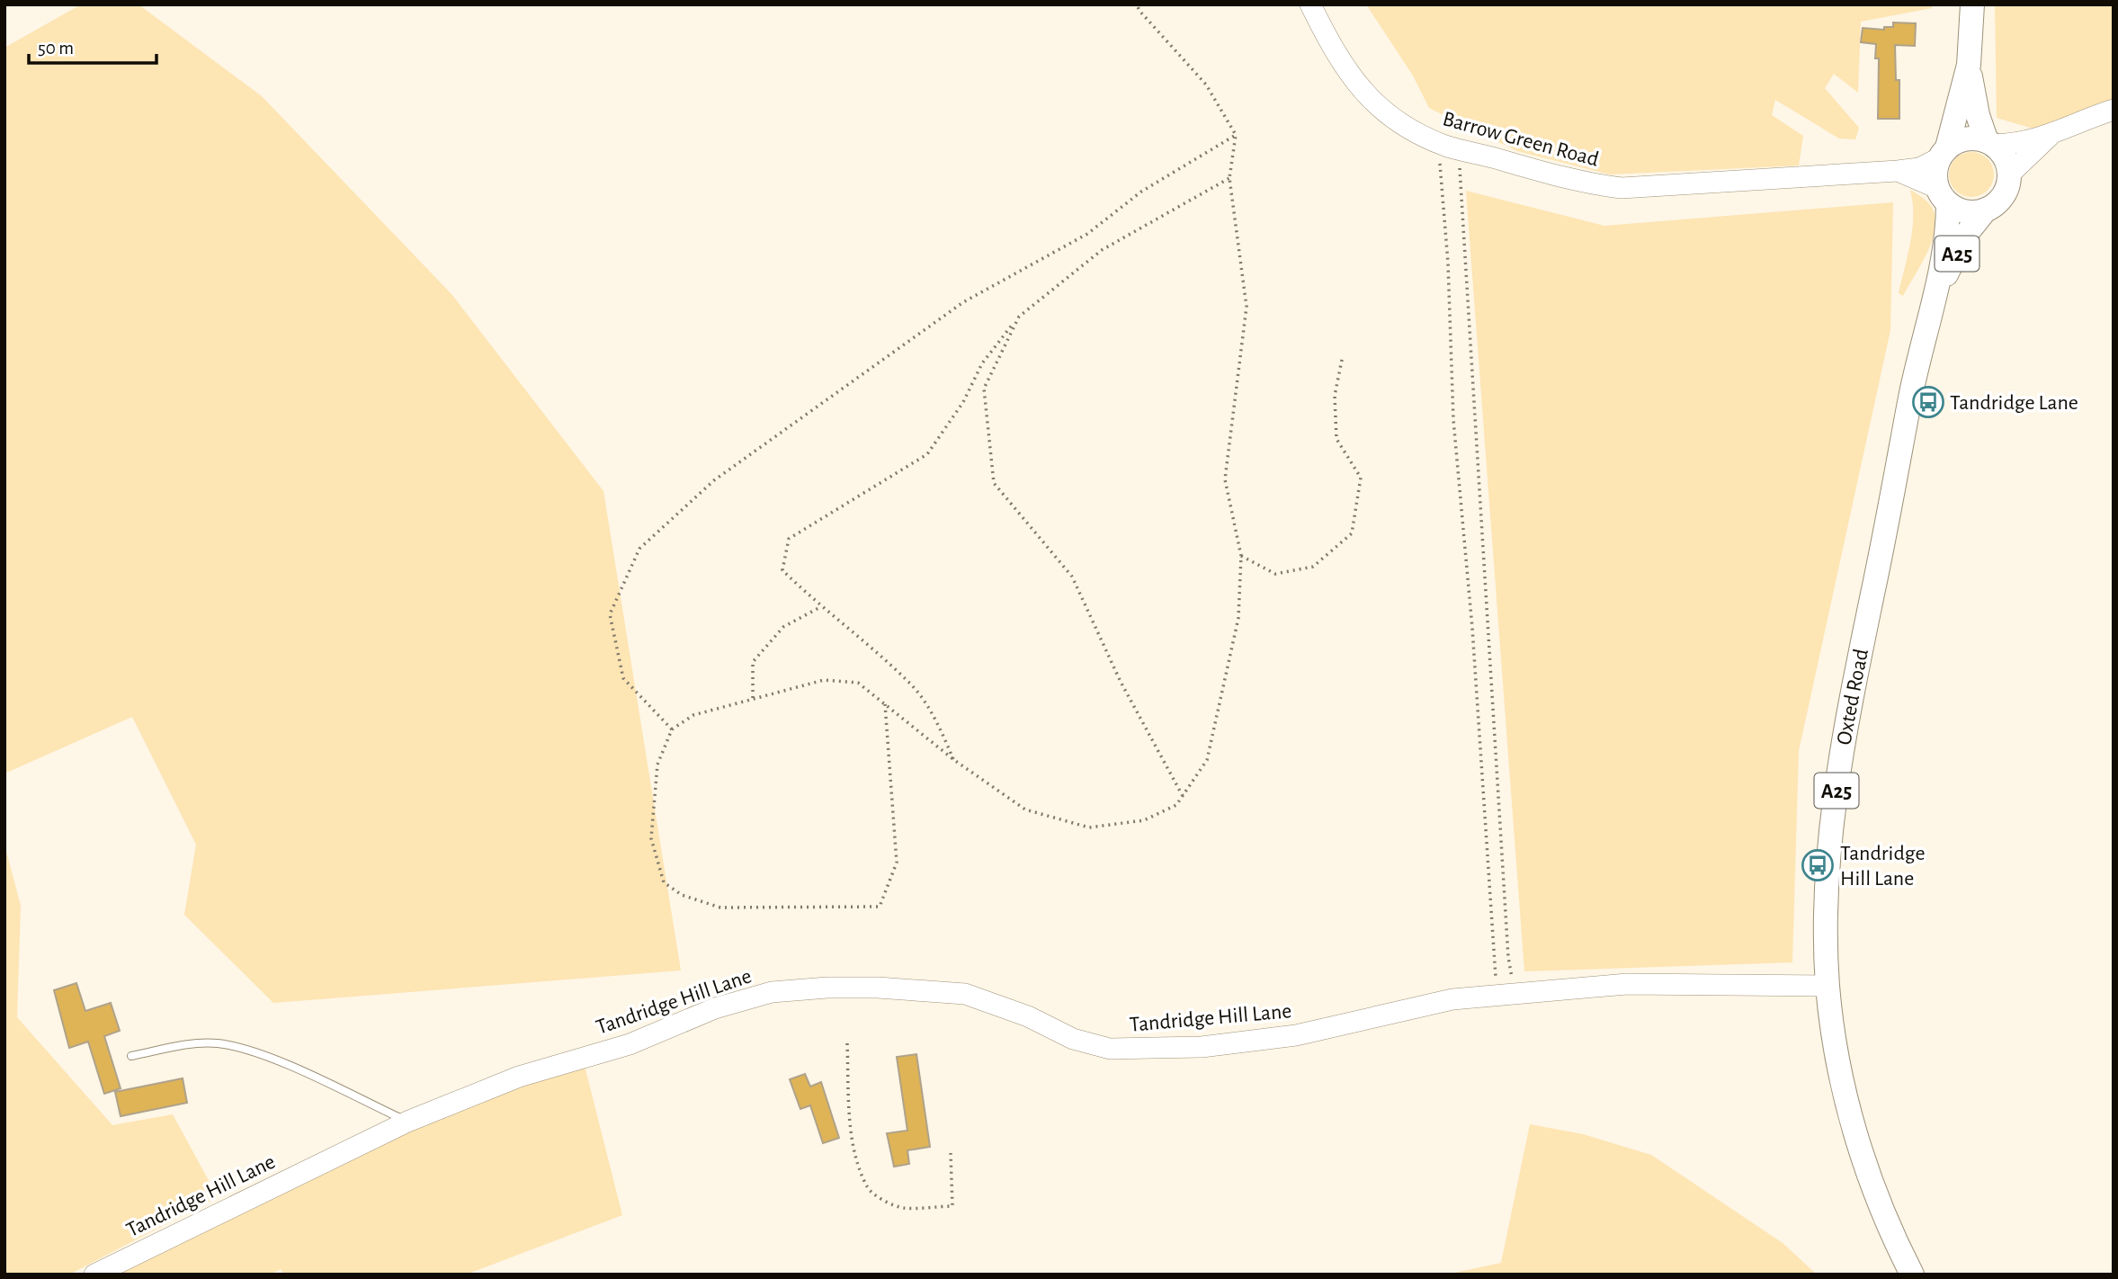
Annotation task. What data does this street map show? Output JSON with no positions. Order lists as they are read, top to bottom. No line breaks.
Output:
{"streets":{"main road":["A25","Oxted Road"],"street":["Barrow Green Road","Tandridge Hill Lane"]},"crossings":[["Barrow Green Road","Oxted Road"],["Oxted Road","Tandridge Hill Lane"]],"places":{"bus stop":["Tandridge Lane","Tandridge Hill Lane"]},"scale_bar":"50 m"}
